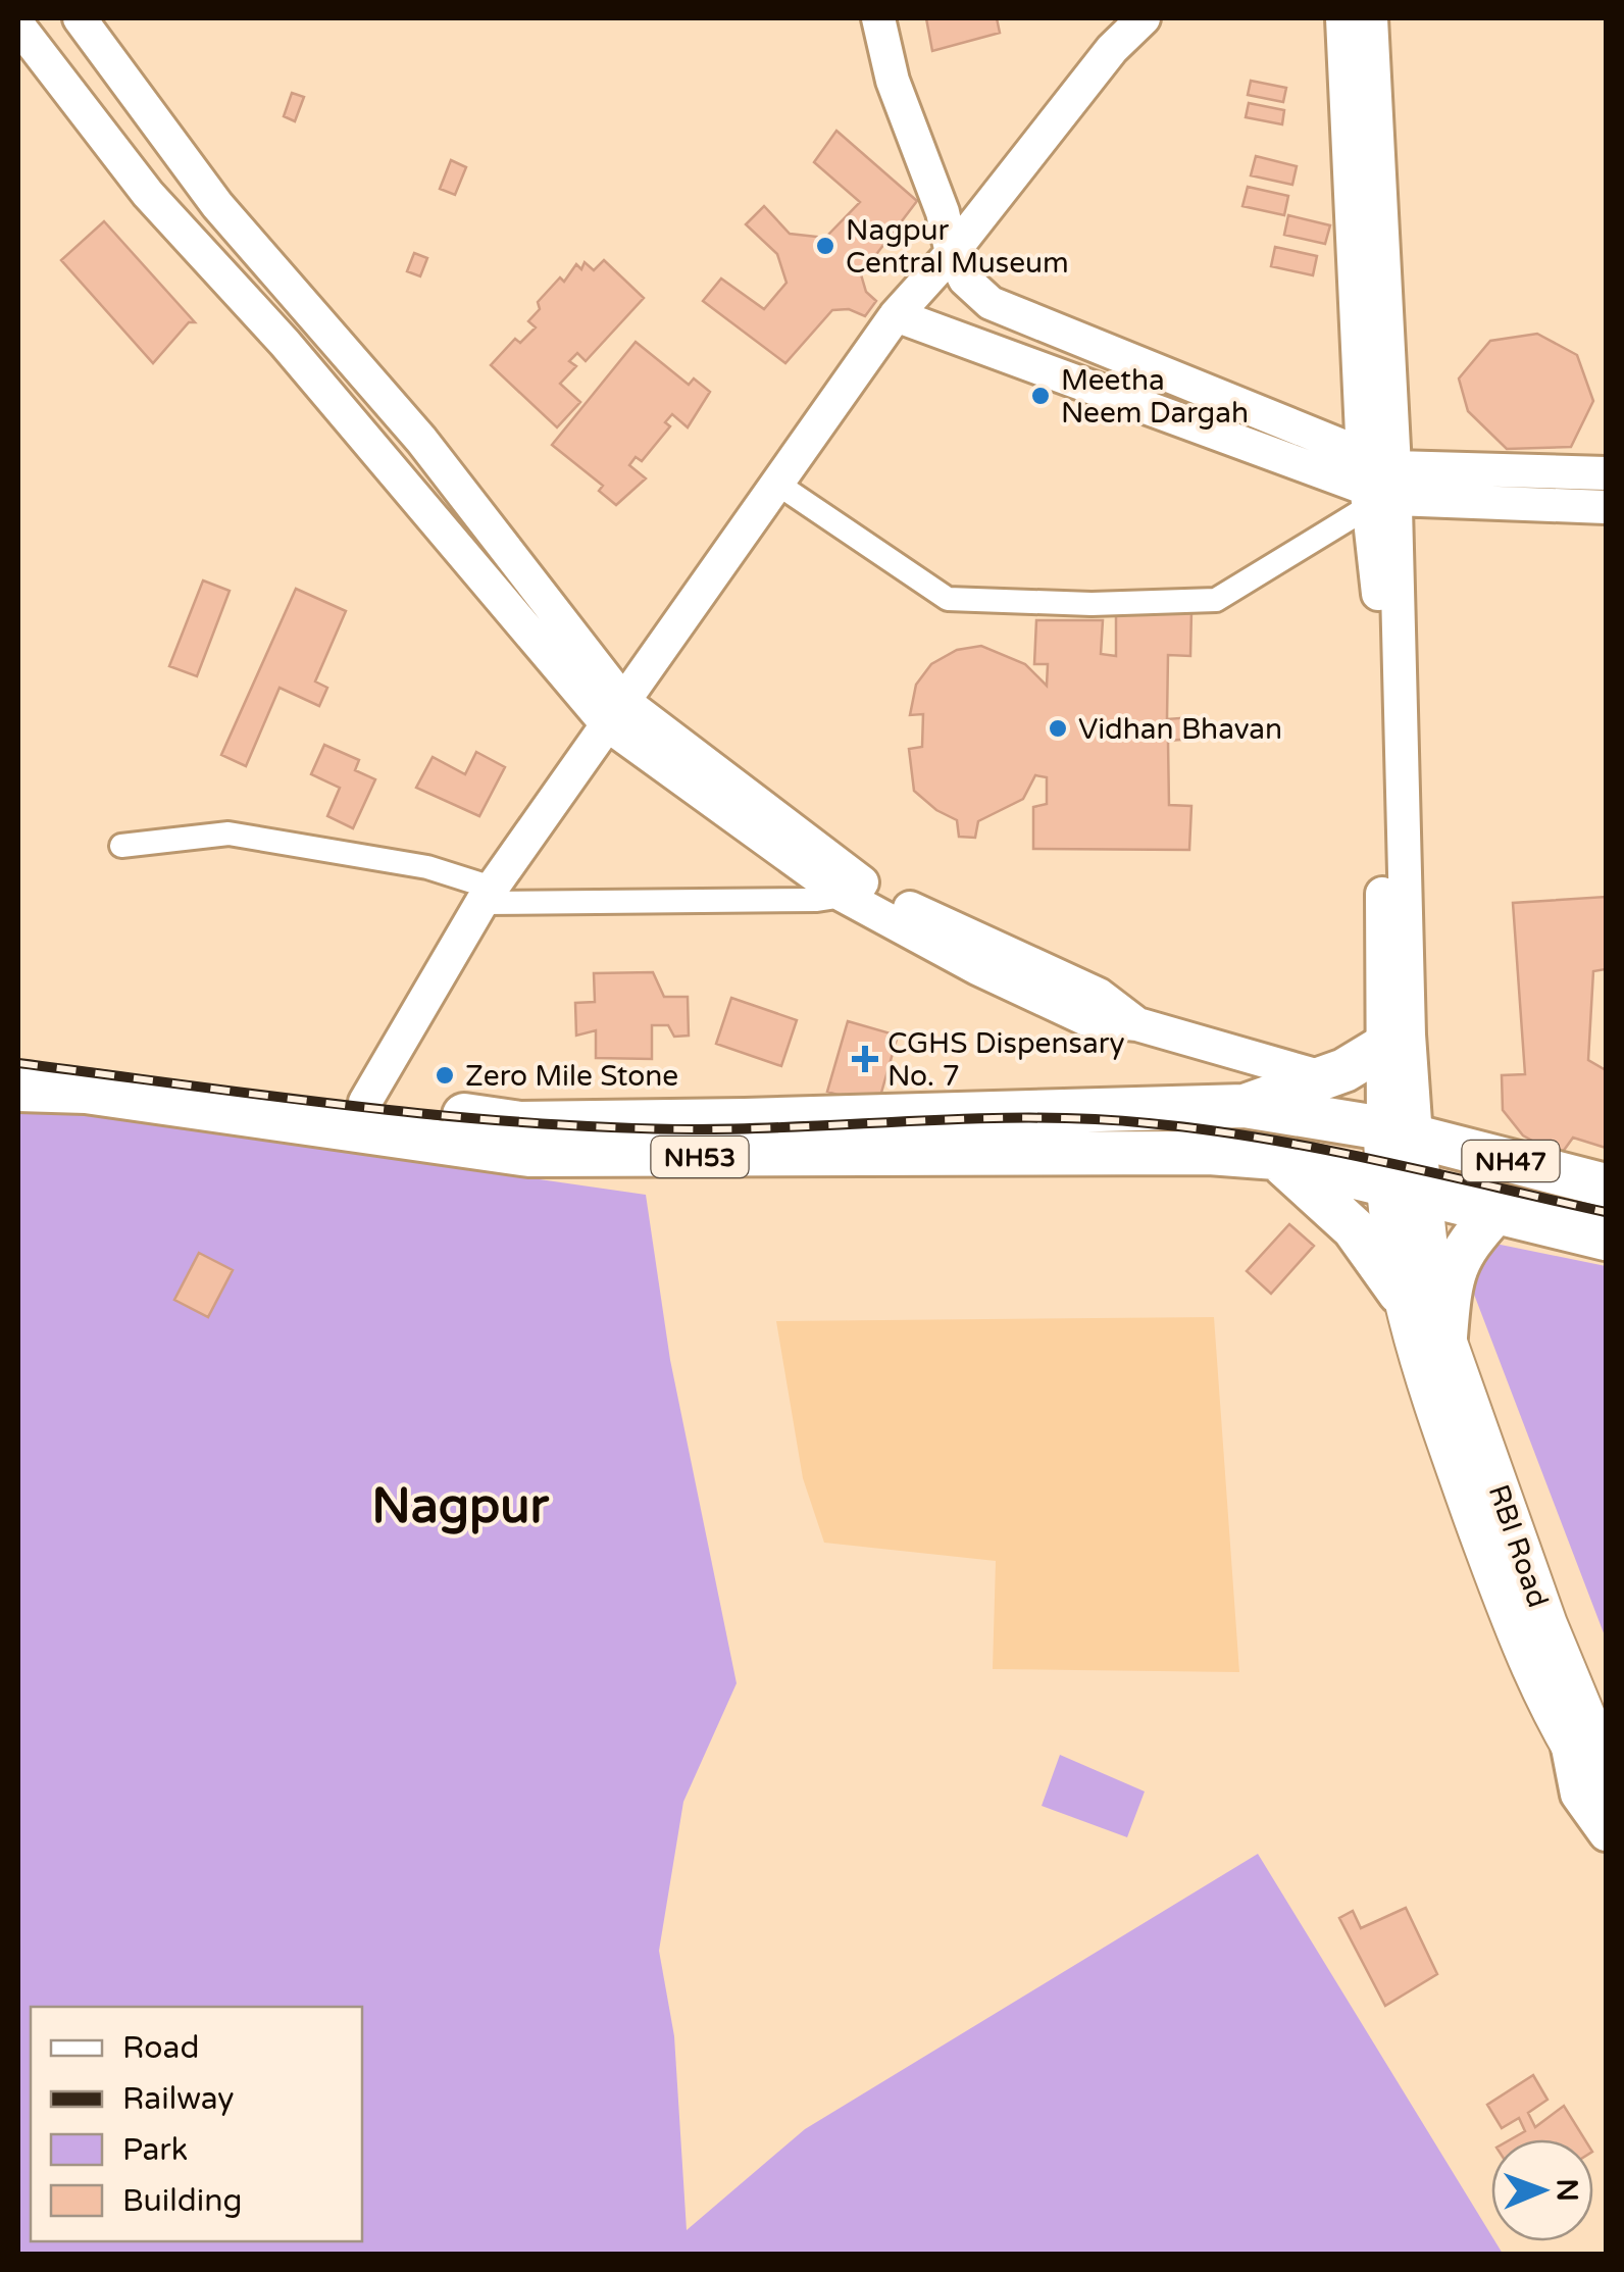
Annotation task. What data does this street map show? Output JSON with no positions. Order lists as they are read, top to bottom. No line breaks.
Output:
{"streets":{"highway":["NH53","NH47"],"main road":["RBI Road"]},"crossings":[["NH53","NH47"],["NH53","RBI Road"],["NH47","RBI Road"]],"districts":["Nagpur"],"places":{"other":["Nagpur Central Museum","Meetha Neem Dargah","Vidhan Bhavan","Zero Mile Stone"],"health":["CGHS Dispensary No. 7"]},"legend":["Road","Railway","Park","Building"],"north":"right"}
